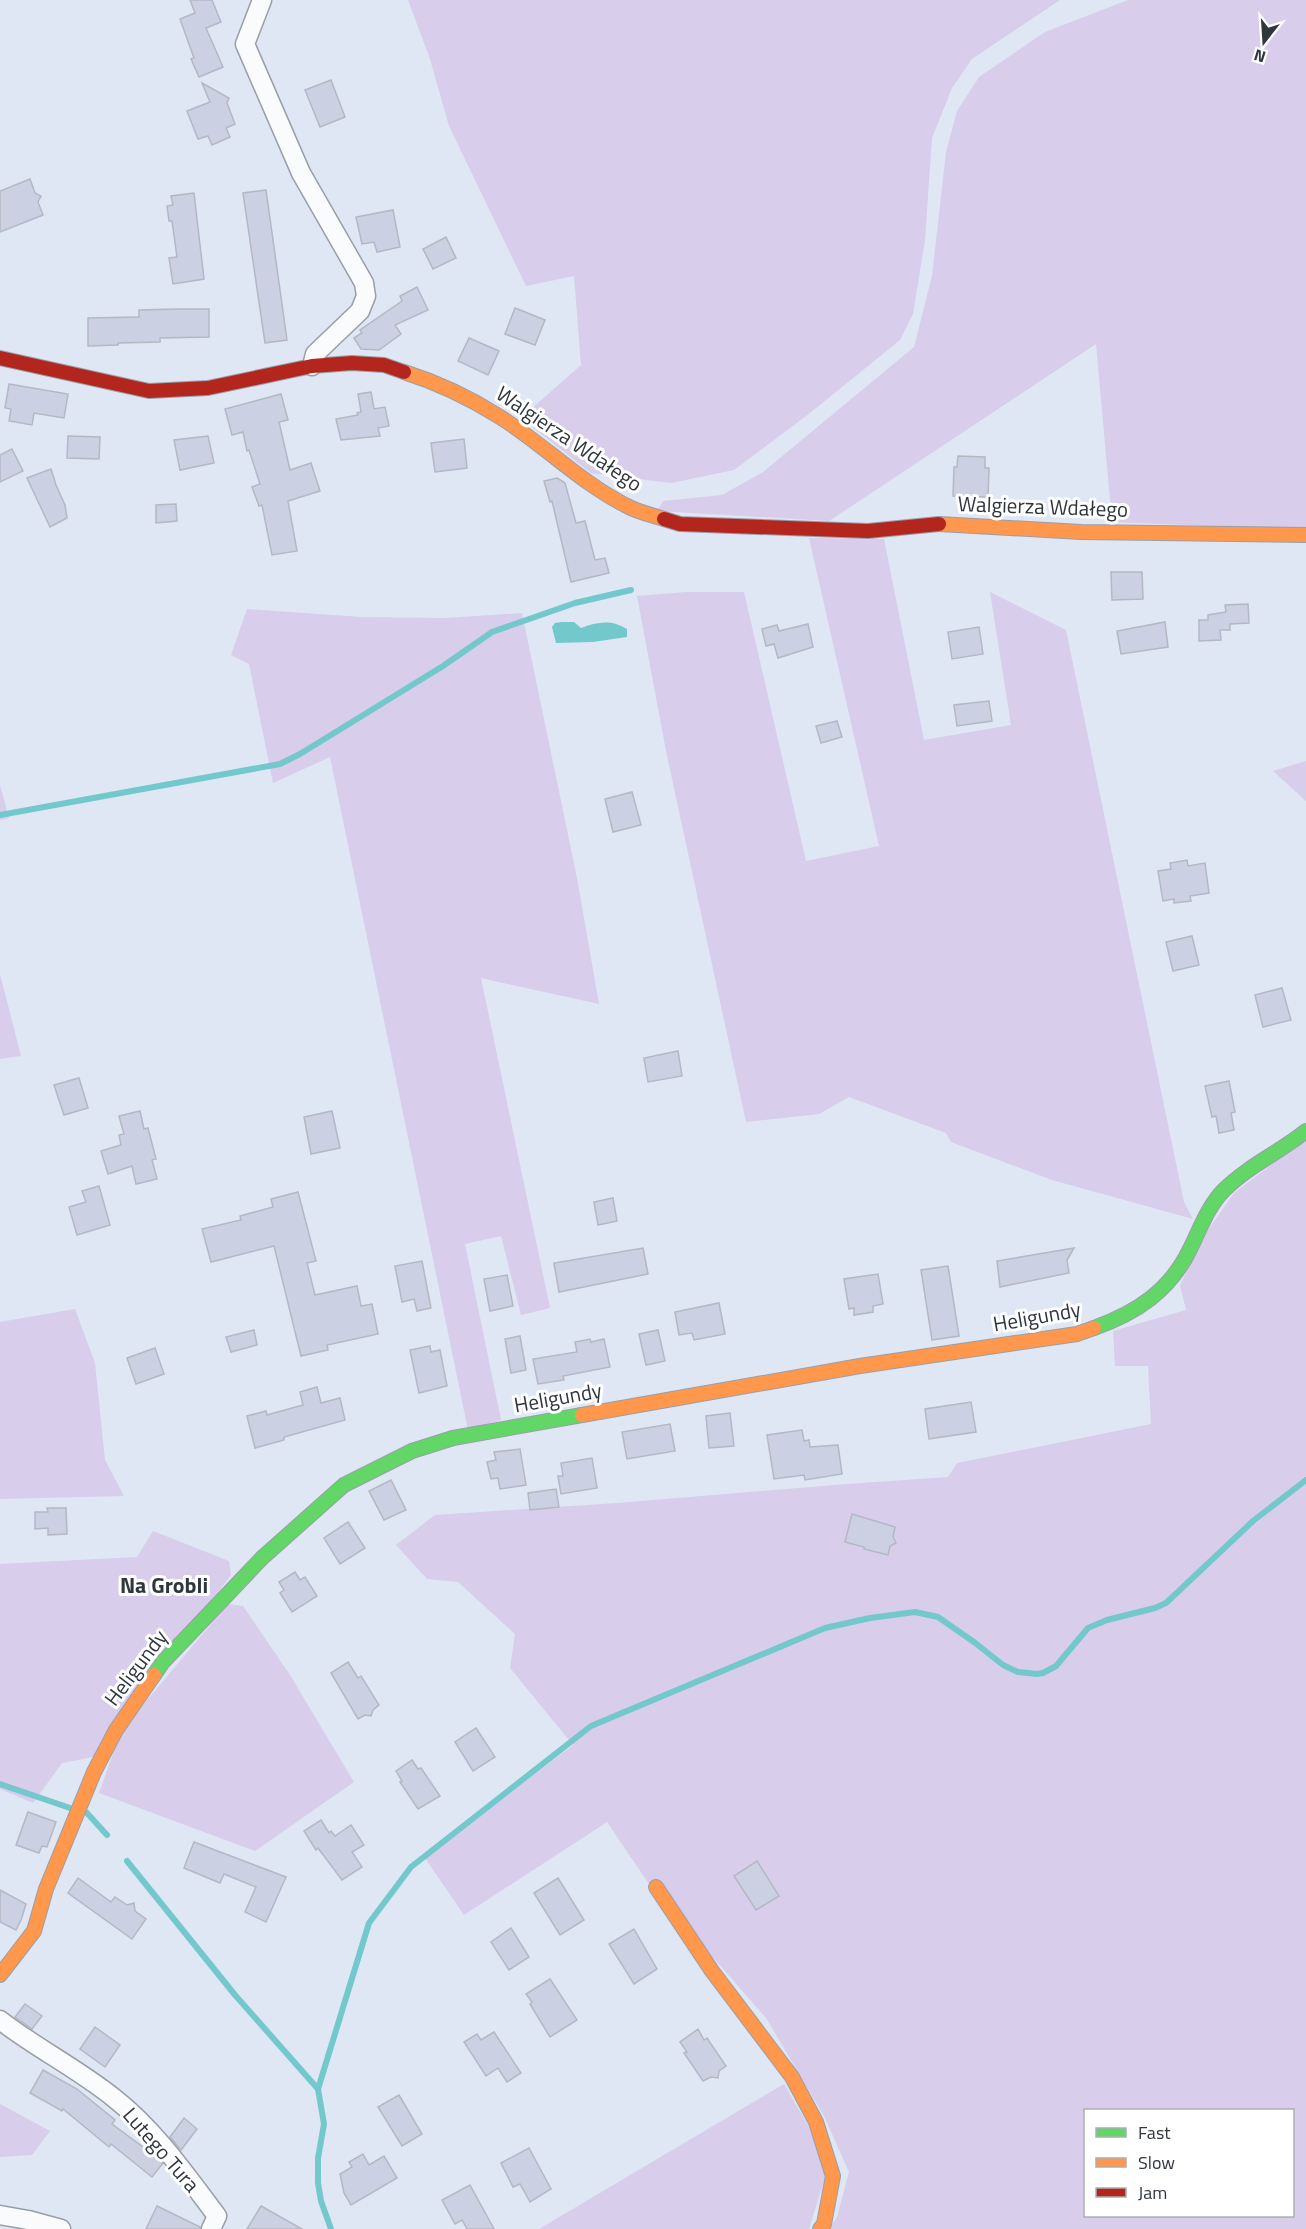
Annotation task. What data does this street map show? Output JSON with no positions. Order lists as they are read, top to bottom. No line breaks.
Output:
{"streets":{"street":["Walgierza Wdałego","Heligundy","Lutego Tura"]},"districts":["Na Grobli"],"legend":["Fast","Slow","Jam"],"north":"bottom"}
